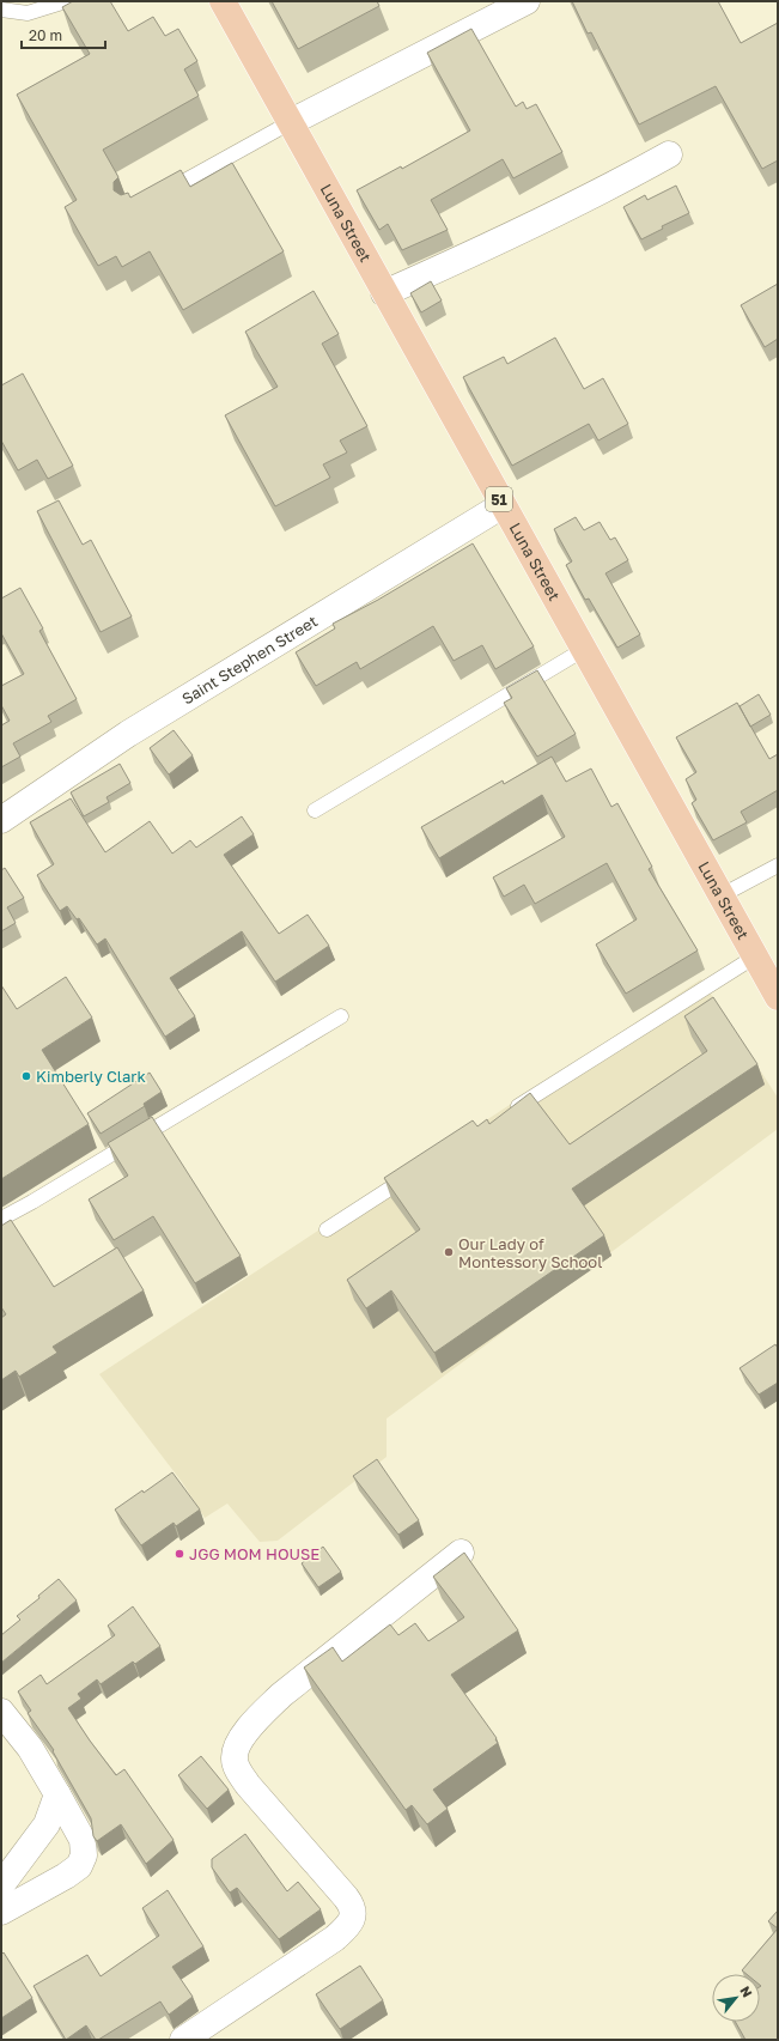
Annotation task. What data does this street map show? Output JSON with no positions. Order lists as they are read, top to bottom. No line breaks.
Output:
{"streets":{"main road":["Luna Street","51"],"street":["Saint Stephen Street"]},"crossings":[["Luna Street","Saint Stephen Street"]],"places":["Kimberly Clark","Our Lady of Montessory School","JGG MOM HOUSE"],"scale_bar":"20 m","north":"top right"}
